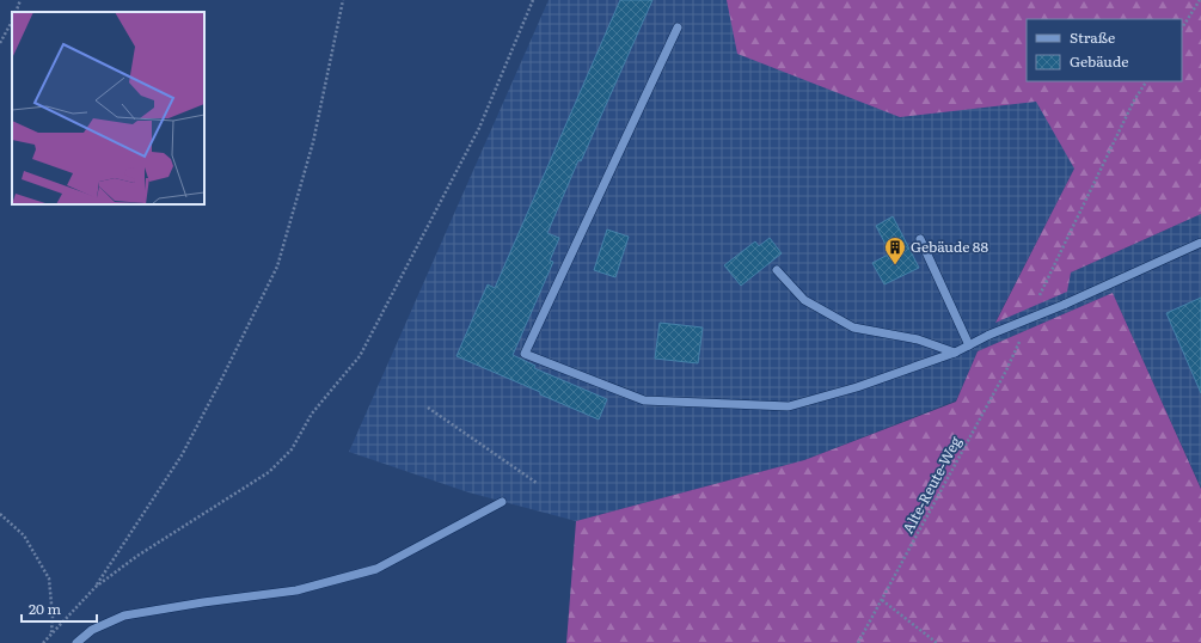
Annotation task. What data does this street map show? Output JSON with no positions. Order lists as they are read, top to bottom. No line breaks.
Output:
{"streets":{"path":["Alte-Reute-Weg"]},"places":{"building":["Gebäude 88"]},"legend":["Straße","Gebäude"],"scale_bar":"20 m"}
